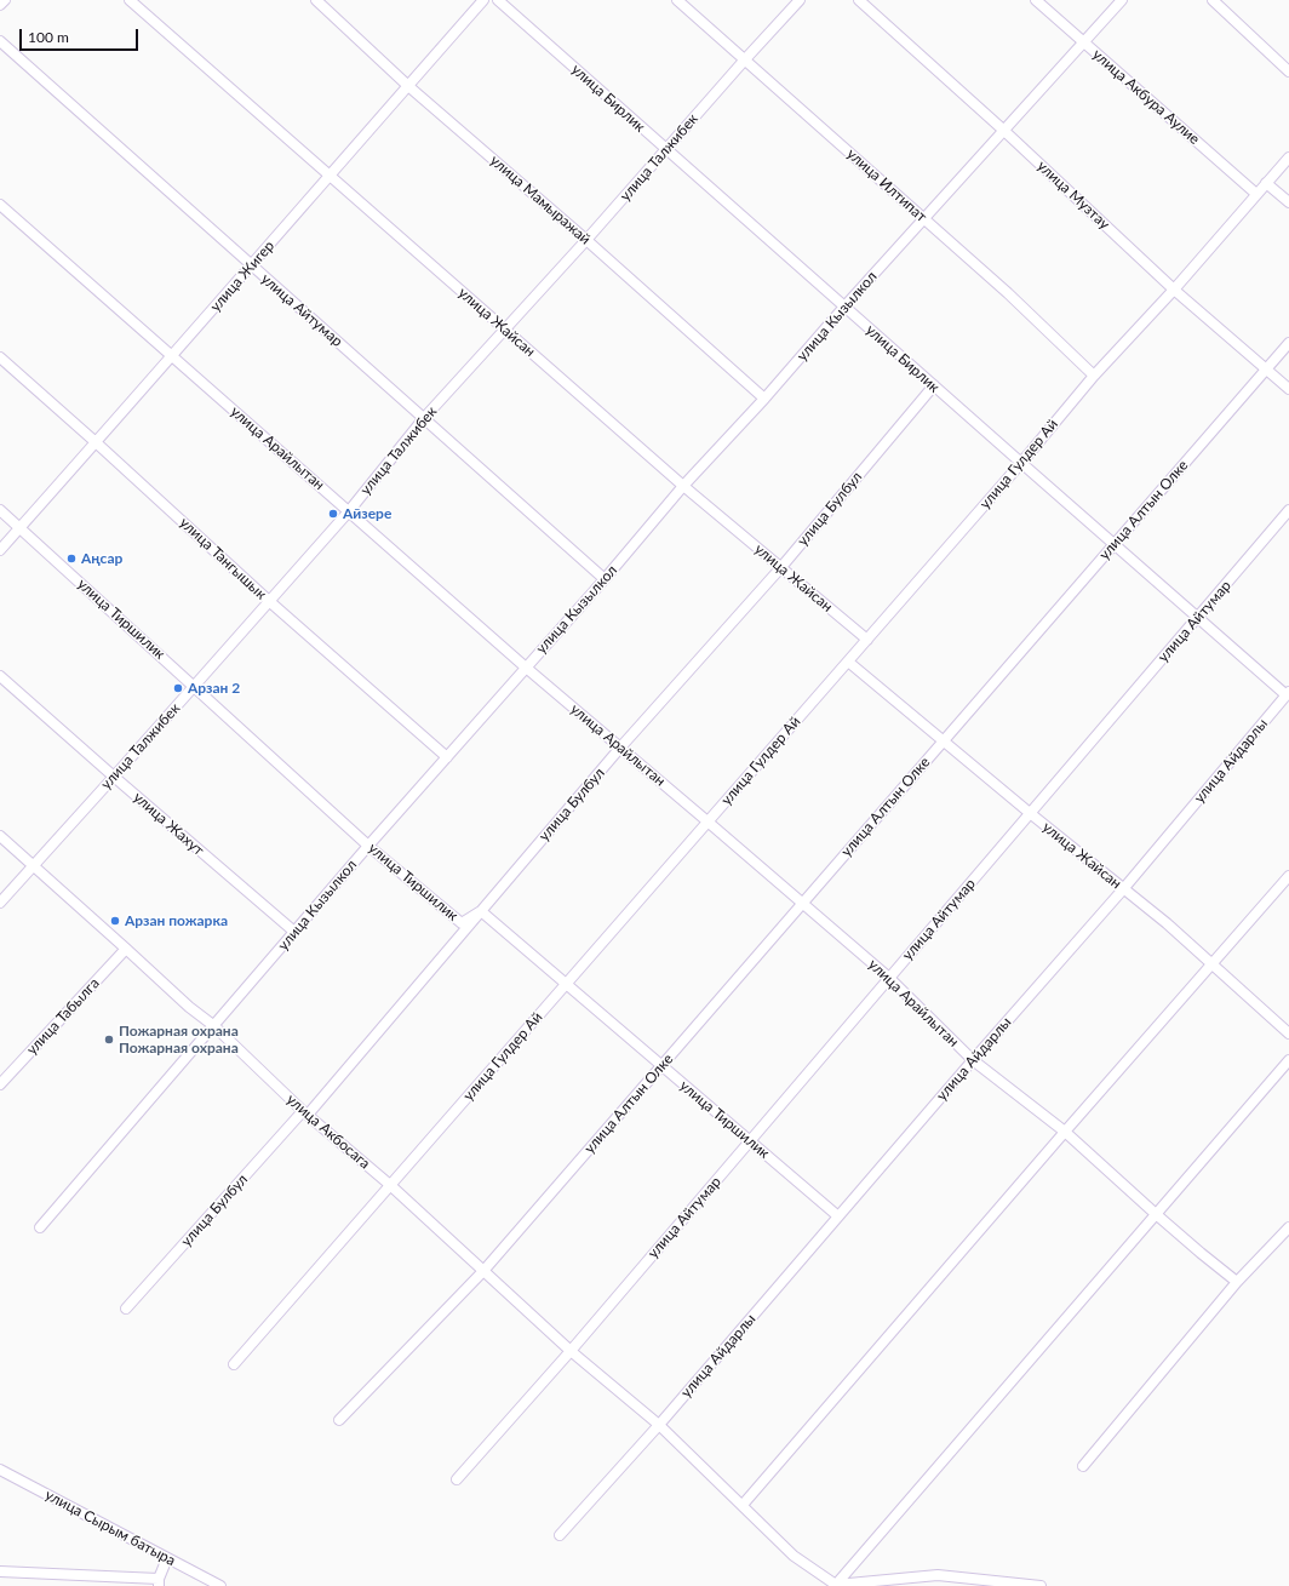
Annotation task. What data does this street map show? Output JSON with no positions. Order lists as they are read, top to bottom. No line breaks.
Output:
{"streets":{"street":["улица Акбура Аулие","улица Бирлик","улица Талжибек","улица Илтипат","улица Музтау","улица Мамыражай","улица Жигер","улица Айтумар","улица Кызылкол","улица Жайсан","улица Арайлытан","улица Гулдер Ай","улица Булбул","улица Алтын Олке","улица Тангышык","улица Тиршилик","улица Айдарлы","улица Жахут","улица Табылга","улица Акбосага","улица Сырым батыра"]},"crossings":[["улица Акбура Аулие","улица Кызылкол"],["улица Акбура Аулие","улица Гулдер Ай"],["улица Бирлик","улица Талжибек"],["улица Бирлик","улица Айтумар"],["улица Бирлик","улица Кызылкол"],["улица Бирлик","улица Гулдер Ай"],["улица Бирлик","улица Булбул"],["улица Бирлик","улица Алтын Олке"],["улица Бирлик","улица Айдарлы"],["улица Талжибек","улица Илтипат"],["улица Талжибек","улица Мамыражай"],["улица Талжибек","улица Айтумар"],["улица Талжибек","улица Жайсан"],["улица Талжибек","улица Арайлытан"],["улица Талжибек","улица Тангышык"],["улица Талжибек","улица Тиршилик"],["улица Талжибек","улица Жахут"],["улица Талжибек","улица Акбосага"],["улица Илтипат","улица Кызылкол"],["улица Илтипат","улица Гулдер Ай"],["улица Музтау","улица Кызылкол"],["улица Музтау","улица Гулдер Ай"],["улица Музтау","улица Алтын Олке"],["улица Мамыражай","улица Жигер"],["улица Мамыражай","улица Кызылкол"],["улица Жигер","улица Айтумар"],["улица Жигер","улица Жайсан"],["улица Жигер","улица Арайлытан"],["улица Жигер","улица Тангышык"],["улица Жигер","улица Тиршилик"],["улица Айтумар","улица Кызылкол"],["улица Айтумар","улица Жайсан"],["улица Айтумар","улица Арайлытан"],["улица Айтумар","улица Тиршилик"],["улица Айтумар","улица Акбосага"],["улица Кызылкол","улица Жайсан"],["улица Кызылкол","улица Арайлытан"],["улица Кызылкол","улица Тангышык"],["улица Кызылкол","улица Тиршилик"],["улица Кызылкол","улица Жахут"],["улица Кызылкол","улица Акбосага"],["улица Жайсан","улица Гулдер Ай"],["улица Жайсан","улица Булбул"],["улица Жайсан","улица Алтын Олке"],["улица Жайсан","улица Айдарлы"],["улица Арайлытан","улица Гулдер Ай"],["улица Арайлытан","улица Булбул"],["улица Арайлытан","улица Алтын Олке"],["улица Арайлытан","улица Айдарлы"],["улица Гулдер Ай","улица Тиршилик"],["улица Гулдер Ай","улица Акбосага"],["улица Булбул","улица Тиршилик"],["улица Булбул","улица Акбосага"],["улица Алтын Олке","улица Тиршилик"],["улица Алтын Олке","улица Акбосага"],["улица Тиршилик","улица Айдарлы"],["улица Айдарлы","улица Акбосага"],["улица Табылга","улица Акбосага"]],"places":["Айзере","Аңсар","Арзан 2","Арзан пожарка","Пожарная охрана Пожарная охрана"],"scale_bar":"100 m"}
